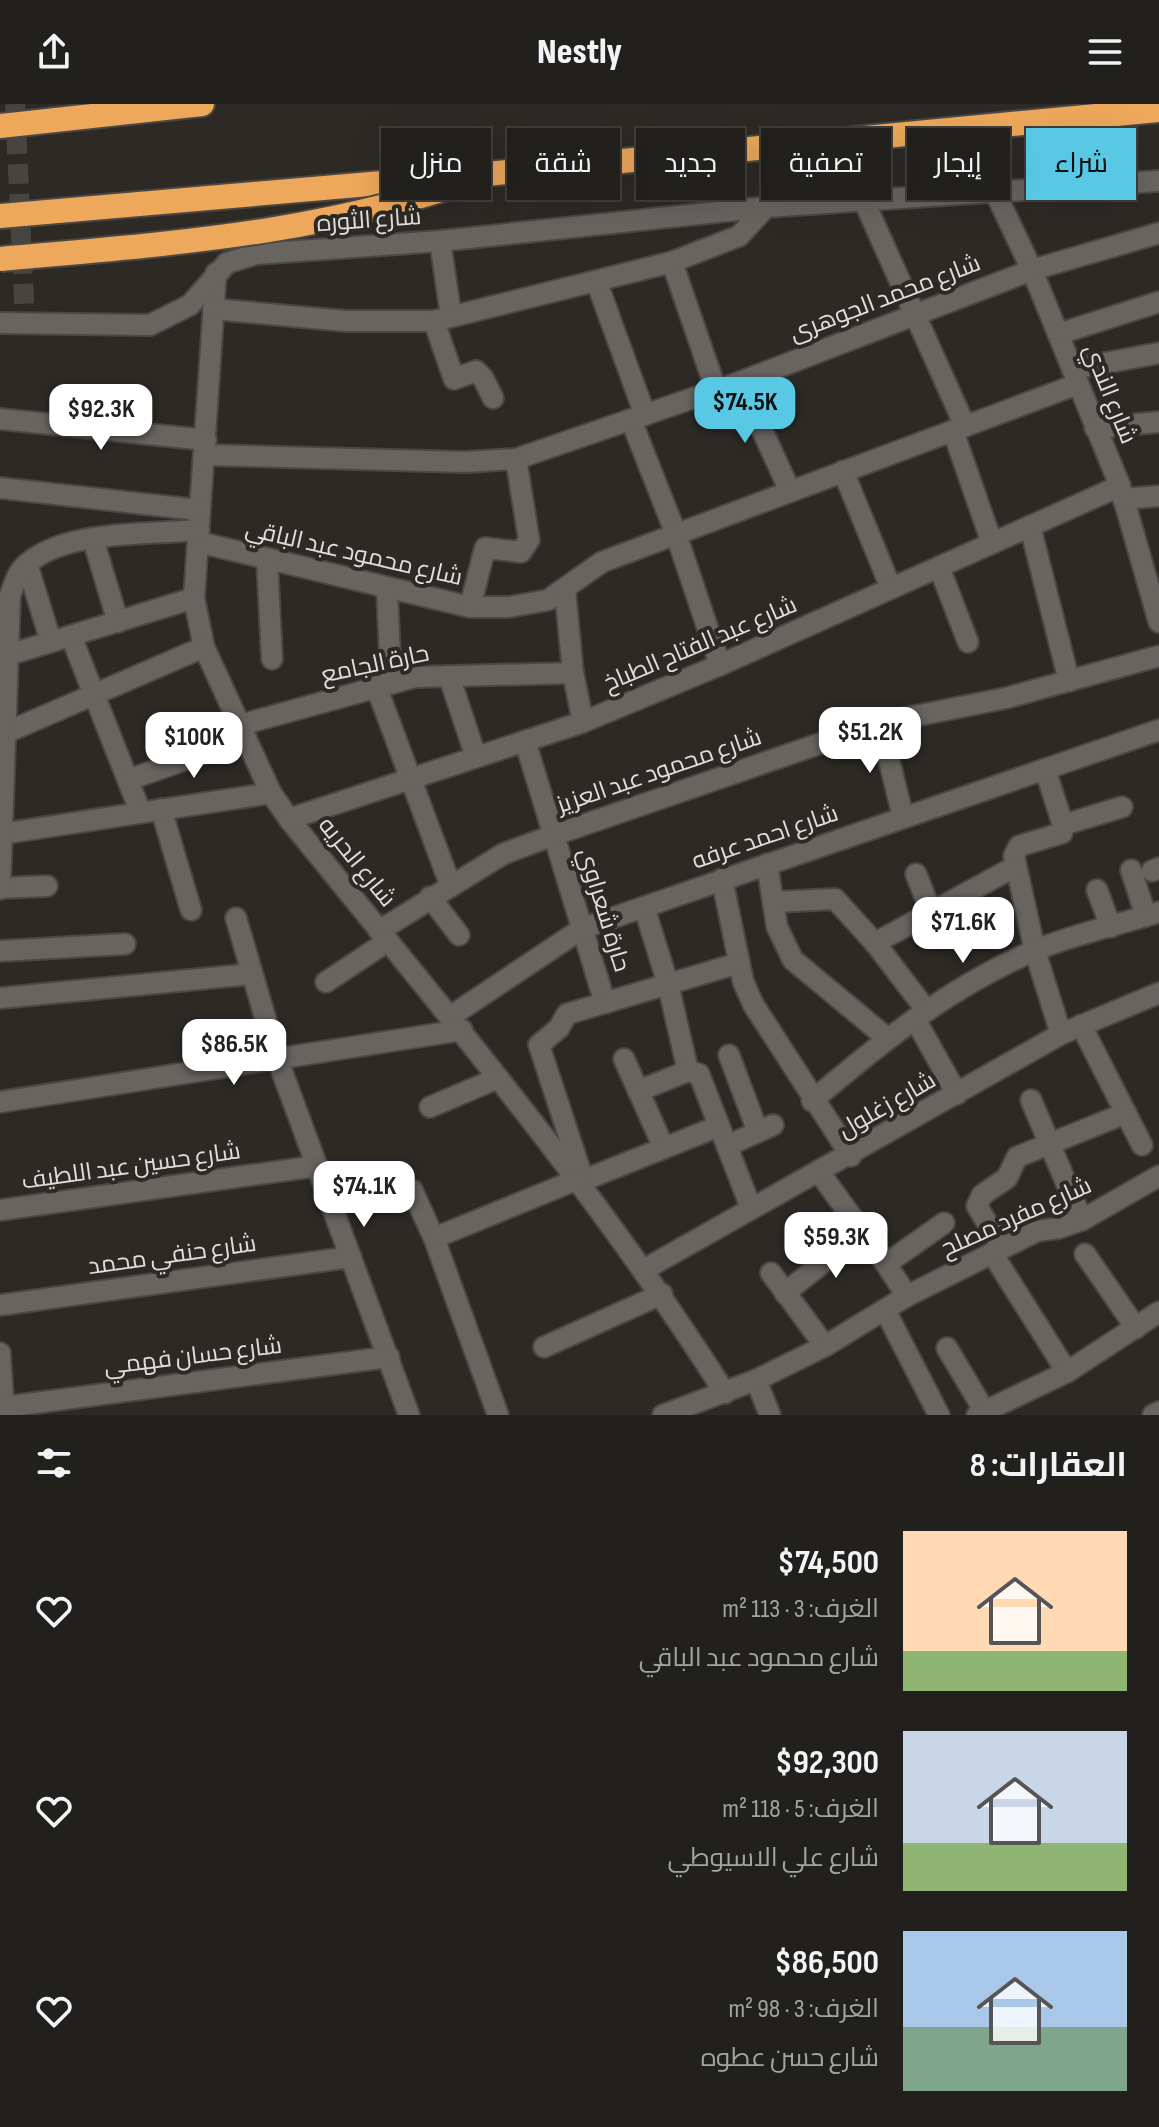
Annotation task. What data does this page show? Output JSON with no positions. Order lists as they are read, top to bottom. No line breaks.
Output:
{"streets":{"street":["شارع الثوره","شارع محمد الجوهرى","شارع الندي","شارع محمود عبد الباقي","شارع عبد الفتاح الطباخ","حارة الجامع","شارع محمود عبد العزيز","شارع احمد عرفه","شارع الحريه","حارة شعراوي","شارع زغلول","شارع حسين عبد اللطيف","شارع مفرد مصلح","شارع حنفي محمد","شارع حسان فهمي"]},"crossings":[["شارع الثوره","شارع الحريه"],["شارع محمد الجوهرى","شارع الندي"],["شارع محمد الجوهرى","شارع الحريه"],["شارع الندي","شارع محمود عبد الباقي"],["شارع الندي","شارع عبد الفتاح الطباخ"],["شارع محمود عبد الباقي","شارع الحريه"],["شارع عبد الفتاح الطباخ","شارع الحريه"],["شارع عبد الفتاح الطباخ","حارة شعراوي"],["حارة الجامع","شارع الحريه"],["شارع محمود عبد العزيز","شارع الحريه"],["شارع محمود عبد العزيز","حارة شعراوي"],["شارع احمد عرفه","شارع الحريه"],["شارع احمد عرفه","حارة شعراوي"],["شارع الحريه","شارع زغلول"],["شارع الحريه","شارع مفرد مصلح"]],"page":{"header":"Nestly","chip":["شراء","إيجار","تصفية","جديد","شقة","منزل"],"price":["$74.5K","$92.3K","$51.2K","$100K","$71.6K","$86.5K","$74.1K","$59.3K"],"heading":"العقارات: 8","list":[{"name":"$74,500","note":"الغرف: 3 · 113 m² · شارع محمود عبد الباقي"},{"name":"$92,300","note":"الغرف: 5 · 118 m² · شارع علي الاسيوطي"},{"name":"$86,500","note":"الغرف: 3 · 98 m² · شارع حسن عطوه"}]}}
